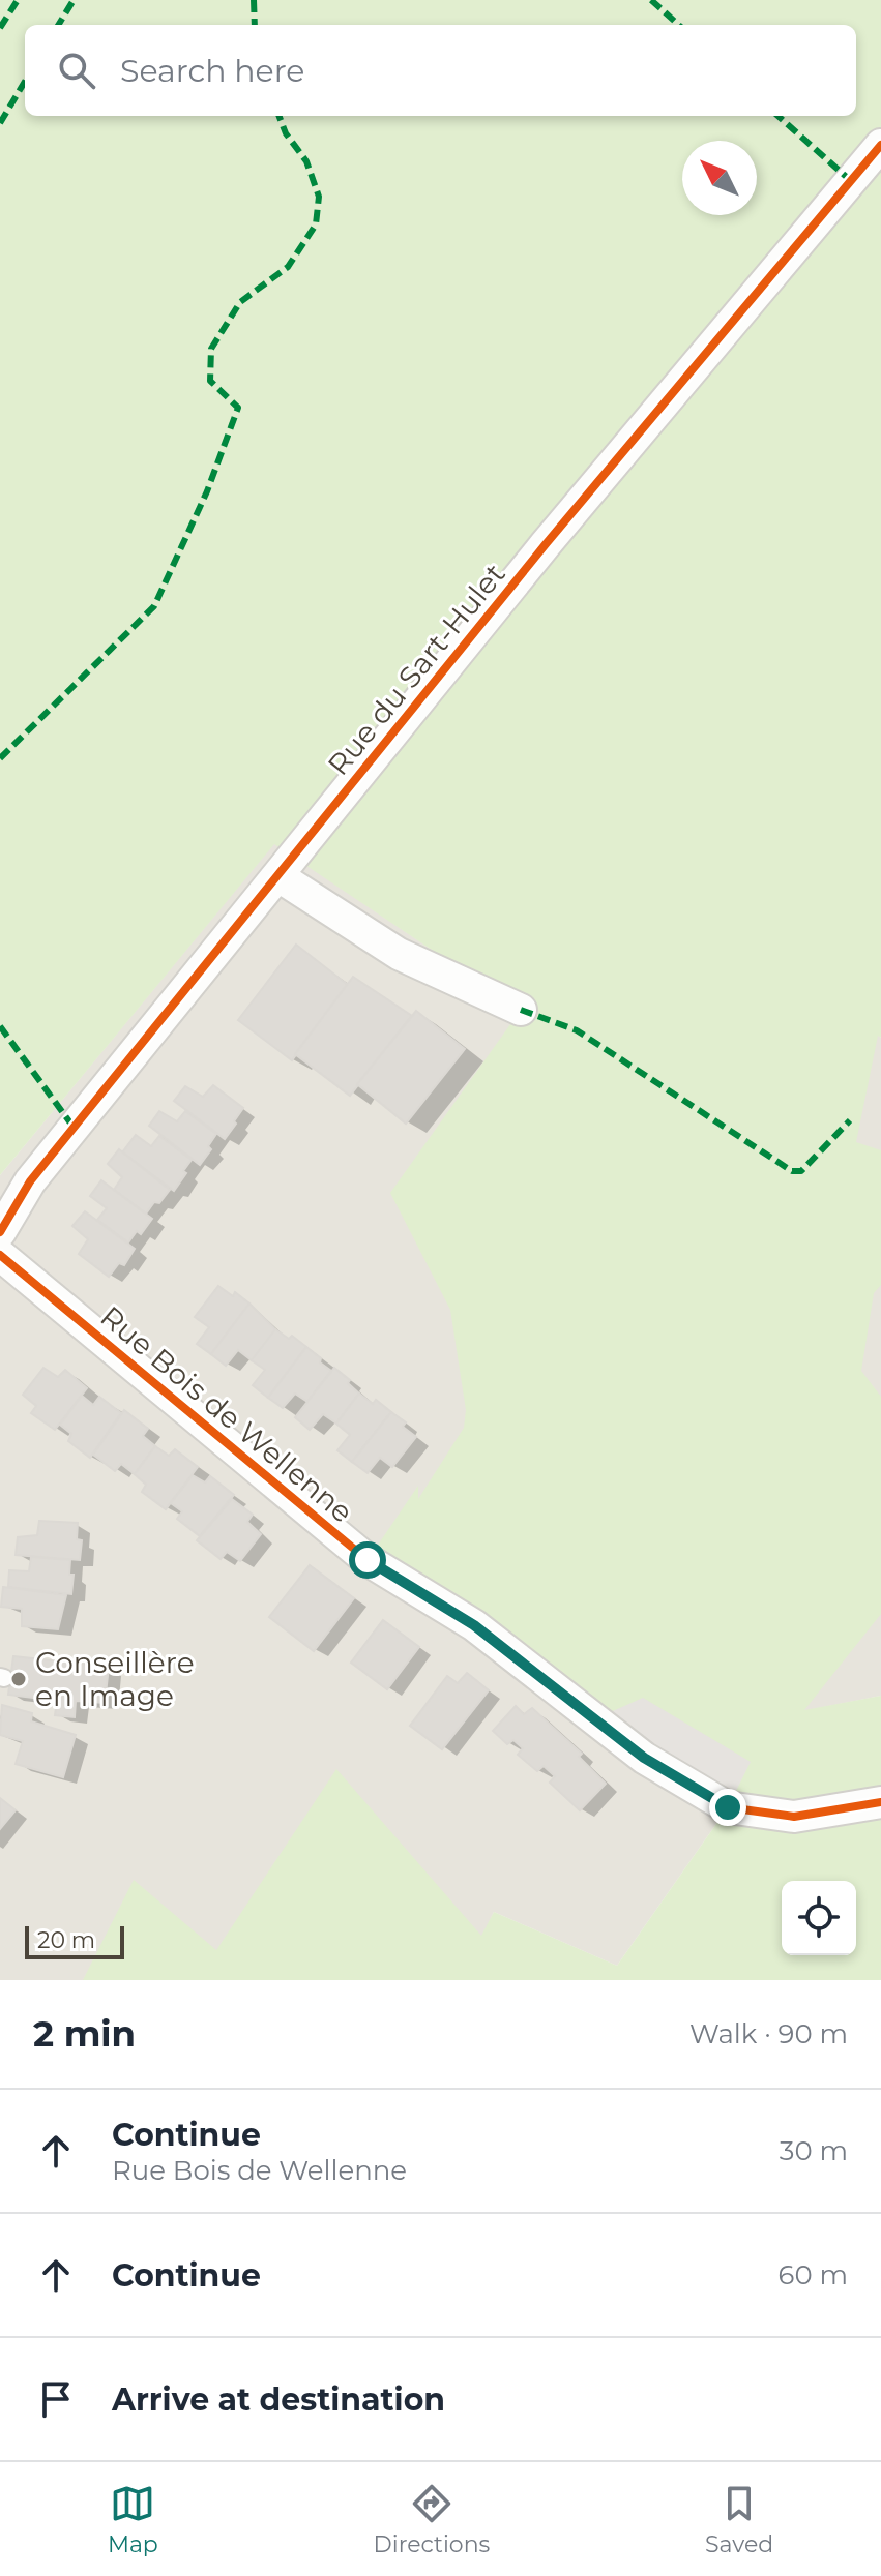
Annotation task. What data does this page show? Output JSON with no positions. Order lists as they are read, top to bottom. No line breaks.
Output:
{"streets":{"street":["Rue du Sart-Hulet","Rue Bois de Wellenne"]},"places":["Conseillère en Image"],"scale_bar":"20 m","north":"top left","page":{"search":"Search here","scale":"20 m","heading":["2 min","Walk · 90 m"],"list":[["Continue","Rue Bois de Wellenne","30 m"],["Continue","60 m"],"Arrive at destination"],"nav":["Map","Directions","Saved"]}}
